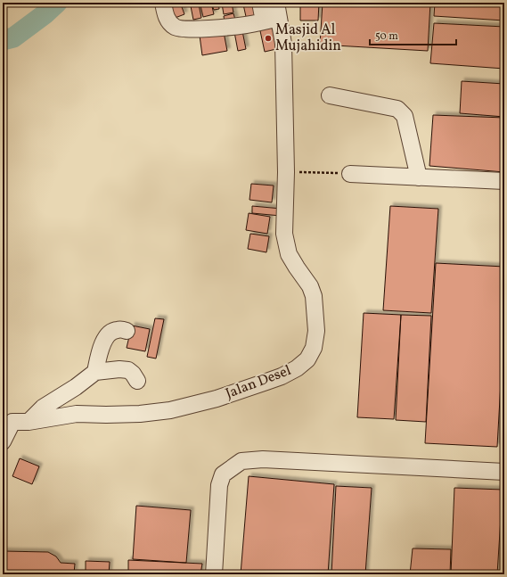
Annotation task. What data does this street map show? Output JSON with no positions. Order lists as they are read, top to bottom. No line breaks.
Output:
{"streets":{"street":["Jalan Desel"]},"places":["Masjid Al Mujahidin"],"scale_bar":"50 m"}
